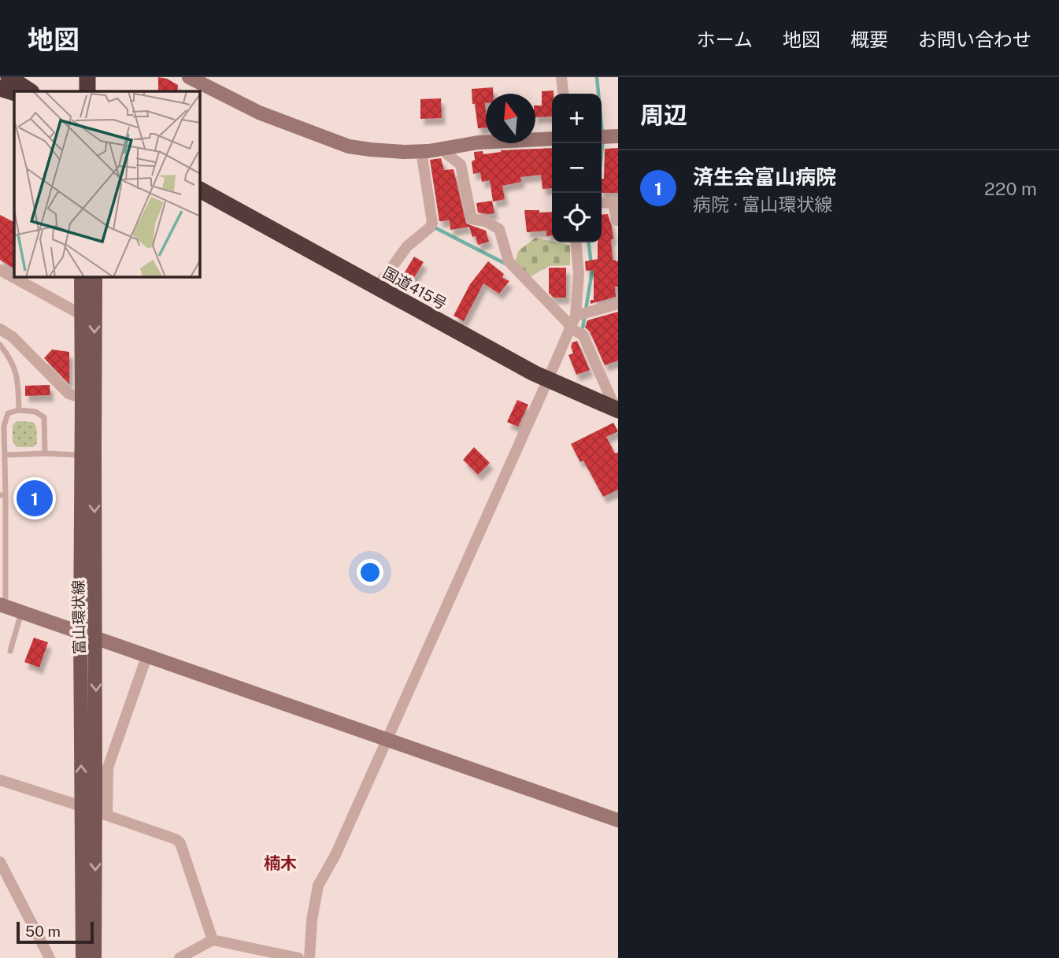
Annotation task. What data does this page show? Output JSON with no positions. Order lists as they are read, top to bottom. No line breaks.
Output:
{"streets":{"highway":["国道415号"],"main road":["富山環状線"]},"districts":["楠木"],"scale_bar":"50 m","north":"top","page":{"header":"地図","nav":["ホーム","地図","概要","お問い合わせ"],"heading":"周辺","map_buttons":["+","−"],"list":[{"mark":"1","name":"済生会富山病院","note":"病院 · 富山環状線","value":"220 m"}],"pins":"1","scale":"50 m"}}
